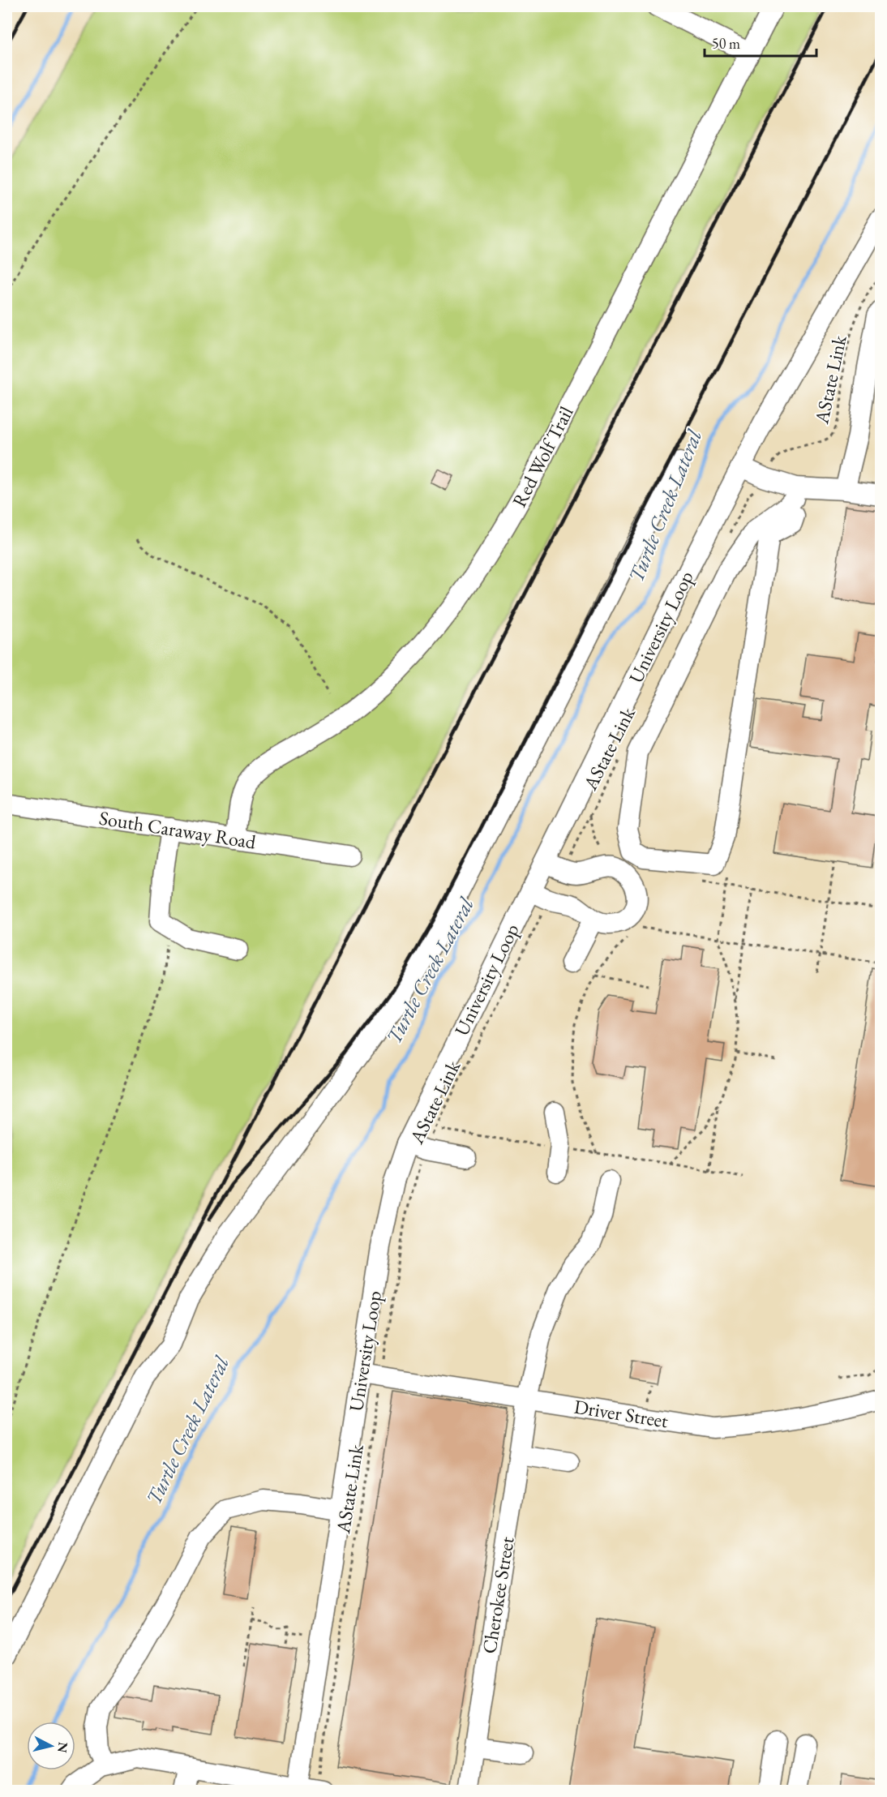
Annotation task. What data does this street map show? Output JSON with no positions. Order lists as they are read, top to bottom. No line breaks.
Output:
{"streets":{"street":["Red Wolf Trail","University Loop","South Caraway Road","Driver Street","Cherokee Street"],"path":["AState Link"]},"crossings":[["AState Link","University Loop"],["AState Link","Driver Street"],["Red Wolf Trail","South Caraway Road"],["University Loop","Driver Street"],["Driver Street","Cherokee Street"]],"water":["Turtle Creek Lateral"],"scale_bar":"50 m","north":"right"}
